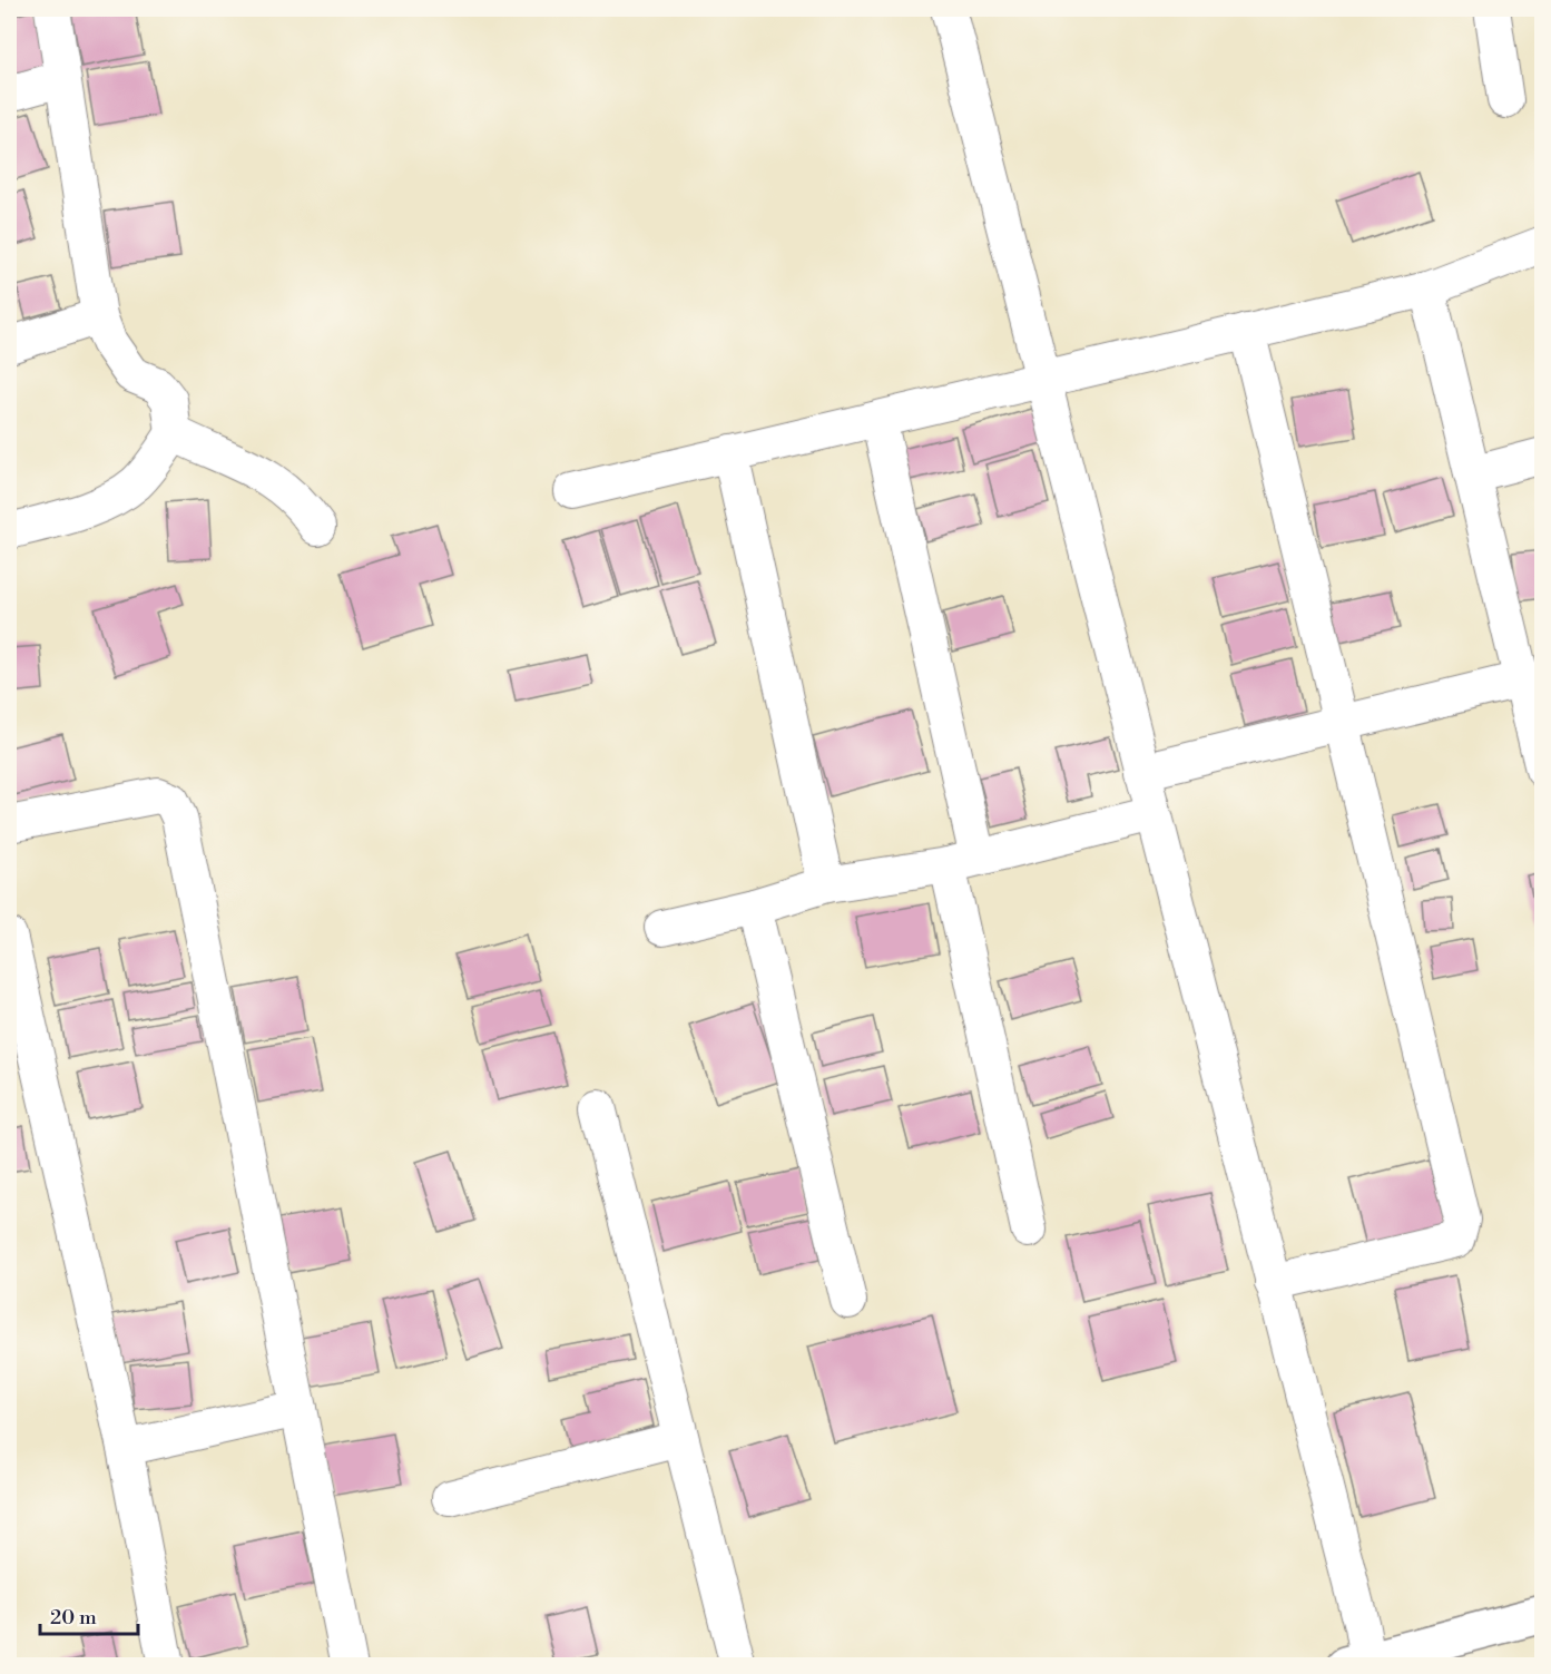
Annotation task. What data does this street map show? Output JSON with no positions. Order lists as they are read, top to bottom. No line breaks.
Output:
{"scale_bar":"20 m"}
